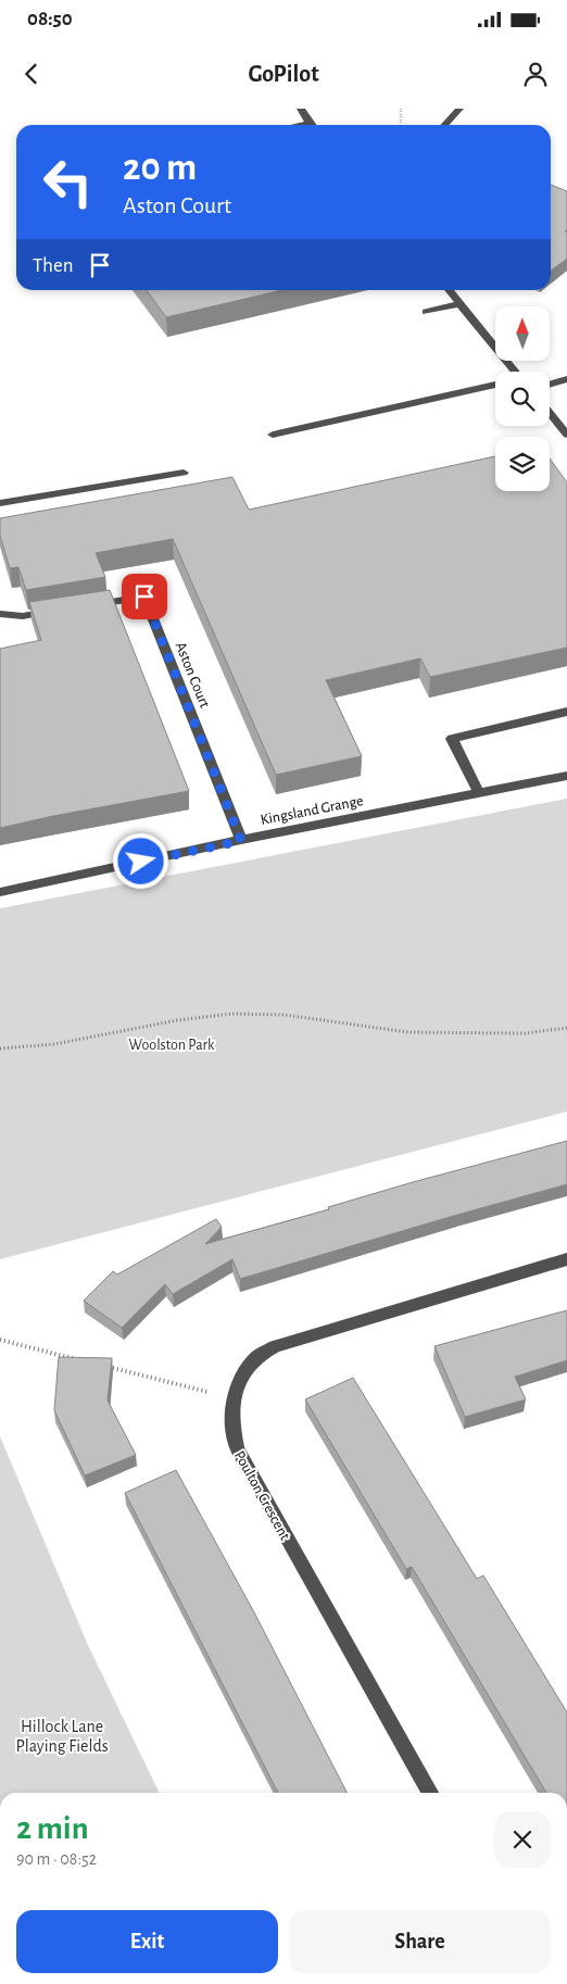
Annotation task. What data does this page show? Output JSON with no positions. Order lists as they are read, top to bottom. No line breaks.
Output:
{"streets":{"street":["Aston Court","Kingsland Grange","Poulton Crescent"]},"crossings":[["Aston Court","Kingsland Grange"]],"parks":["Woolston Park","Hillock Lane Playing Fields"],"north":"top","page":{"status":"08:50","header":"GoPilot","turn":["20 m","Aston Court"],"then":"Then","heading":["2 min","90 m · 08:52"],"buttons":["Exit","Share"]}}
